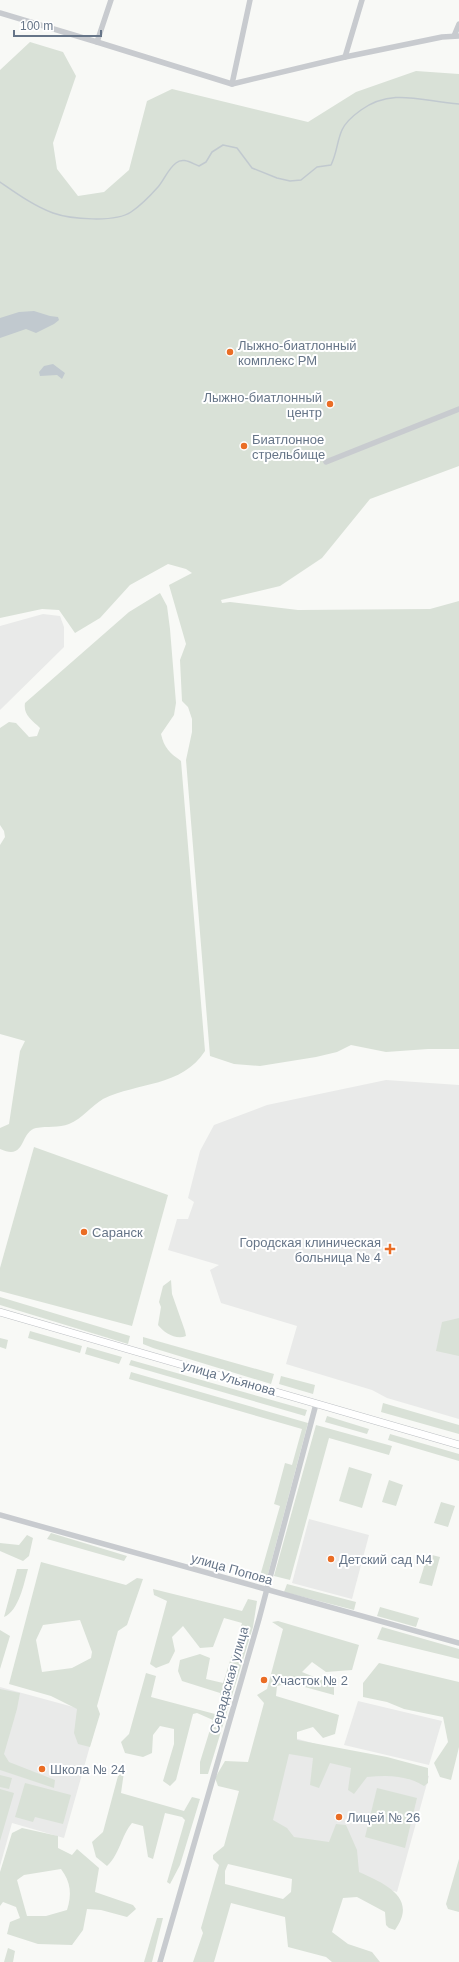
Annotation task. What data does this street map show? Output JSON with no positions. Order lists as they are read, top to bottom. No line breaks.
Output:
{"streets":{"main road":["улица Ульянова"],"street":["улица Попова","Серадзская улица"]},"crossings":[["улица Ульянова","Серадзская улица"],["улица Попова","Серадзская улица"]],"places":{"other":["Лыжно-биатлонный комплекс РМ","Лыжно-биатлонный центр","Биатлонное стрельбище","Саранск","Детский сад N4","Участок № 2","Школа № 24","Лицей № 26"],"health":["Городская клиническая больница № 4"]},"scale_bar":"100 m"}
